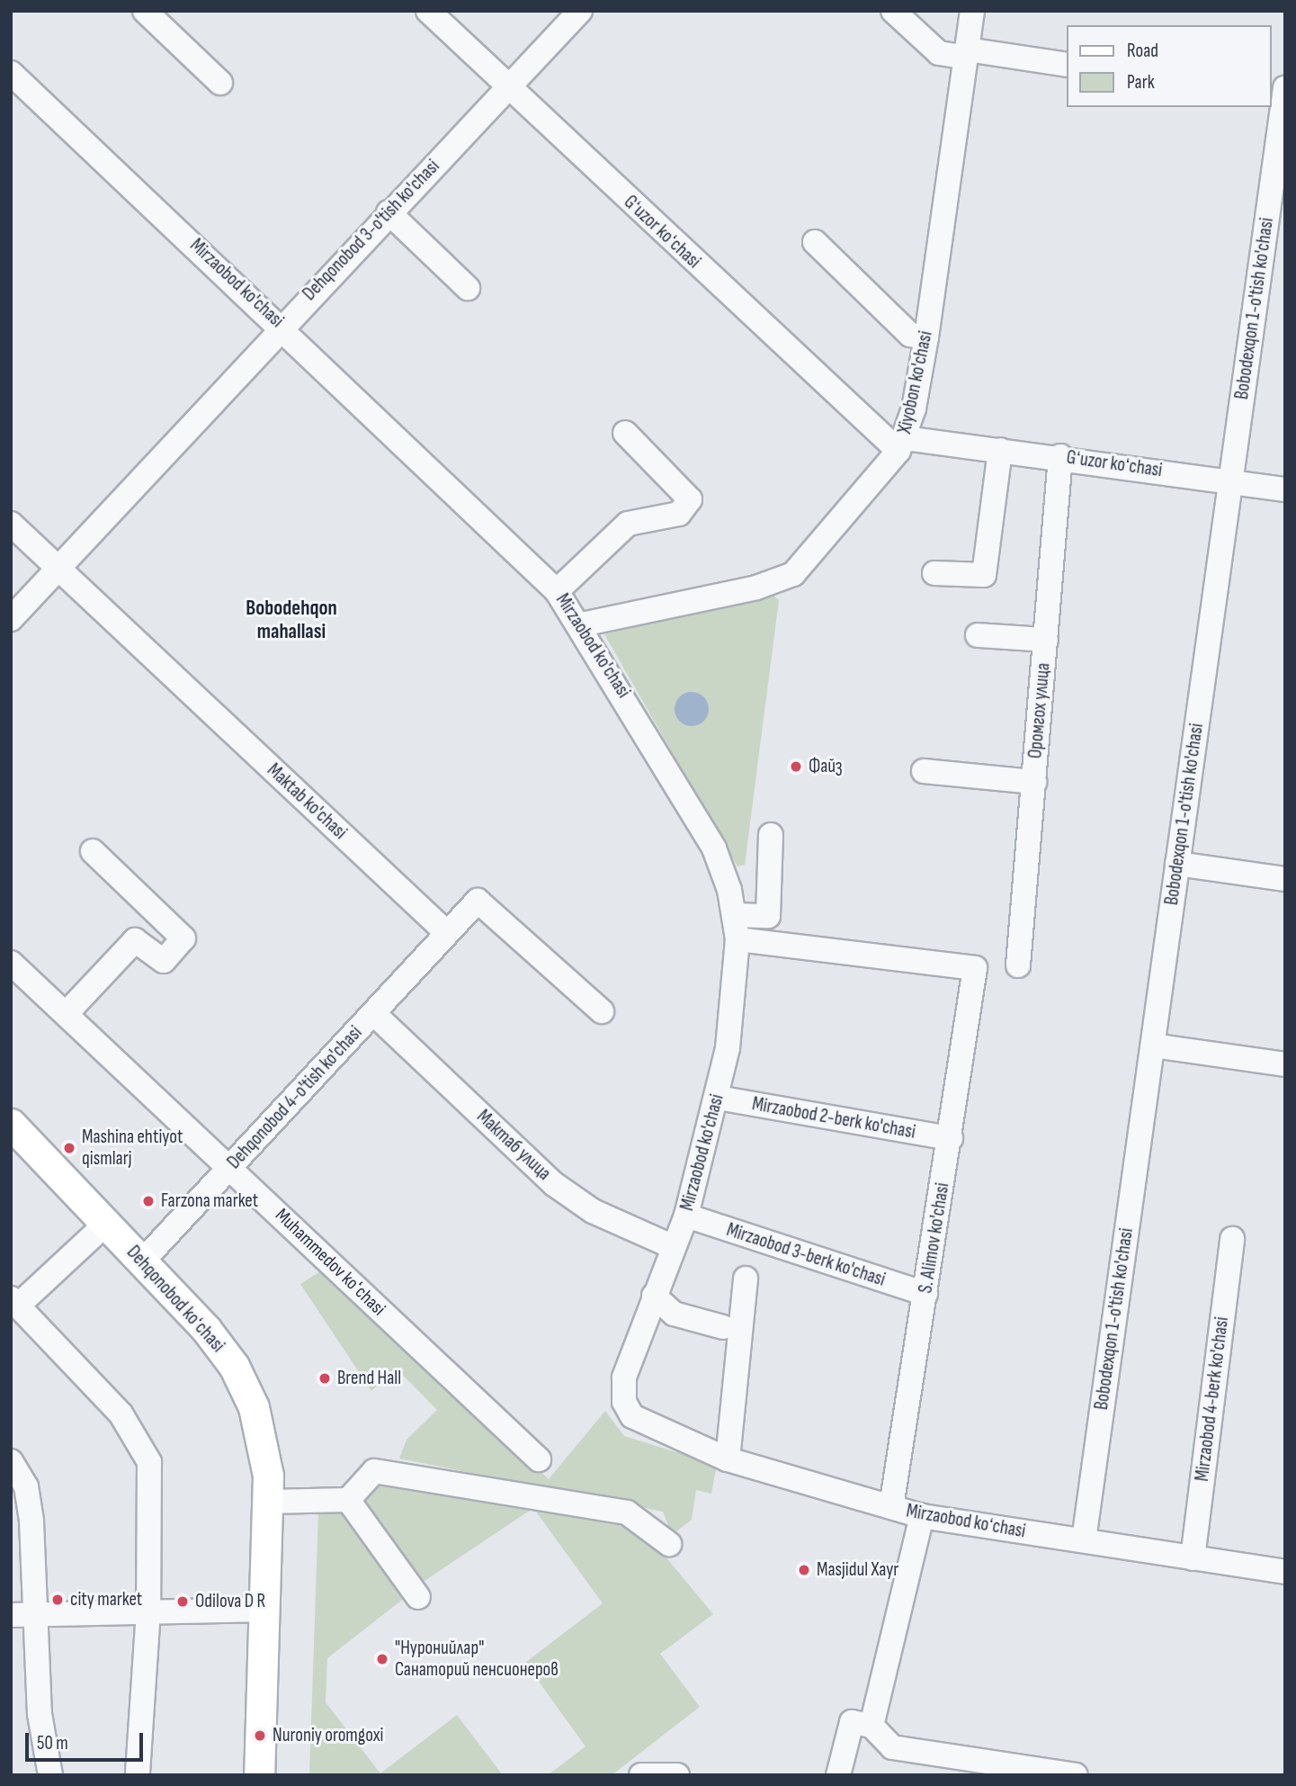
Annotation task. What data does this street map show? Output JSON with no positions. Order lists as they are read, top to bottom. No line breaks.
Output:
{"streets":{"main road":["Dehqonobod koʻchasi"],"street":["Dehqonobod 3-o'tish ko'chasi","Gʻuzor koʻchasi","Mirzaobod ko'chasi","Bobodexqon 1-o'tish ko'chasi","Xiyobon ko'chasi","Оромгох улица","Maktab ko'chasi","Dehqonobod 4-o'tish ko'chasi","Mirzaobod 2-berk ko'chasi","Мактаб улица","S. Alimov ko'chasi","Mirzaobod 3-berk ko'chasi","Muhammedov koʻchasi","Mirzaobod 4-berk ko'chasi","Mirzaobod koʻchasi"]},"crossings":[["Dehqonobod 3-o'tish ko'chasi","Gʻuzor koʻchasi"],["Dehqonobod 3-o'tish ko'chasi","Mirzaobod ko'chasi"],["Dehqonobod 3-o'tish ko'chasi","Maktab ko'chasi"],["Gʻuzor koʻchasi","Bobodexqon 1-o'tish ko'chasi"],["Gʻuzor koʻchasi","Xiyobon ko'chasi"],["Gʻuzor koʻchasi","Оромгох улица"],["Mirzaobod ko'chasi","Xiyobon ko'chasi"],["Mirzaobod ko'chasi","Mirzaobod 2-berk ko'chasi"],["Mirzaobod ko'chasi","Мактаб улица"],["Mirzaobod ko'chasi","Mirzaobod 3-berk ko'chasi"],["Mirzaobod ko'chasi","Mirzaobod koʻchasi"],["Bobodexqon 1-o'tish ko'chasi","Mirzaobod koʻchasi"],["Maktab ko'chasi","Dehqonobod 4-o'tish ko'chasi"],["Dehqonobod 4-o'tish ko'chasi","Мактаб улица"],["Dehqonobod 4-o'tish ko'chasi","Muhammedov koʻchasi"],["Dehqonobod 4-o'tish ko'chasi","Dehqonobod koʻchasi"],["Mirzaobod 2-berk ko'chasi","S. Alimov ko'chasi"],["S. Alimov ko'chasi","Mirzaobod 3-berk ko'chasi"],["S. Alimov ko'chasi","Mirzaobod koʻchasi"],["Mirzaobod 4-berk ko'chasi","Mirzaobod koʻchasi"]],"districts":["Bobodehqon mahallasi"],"places":["Файз","Mashina ehtiyot qismlarj","Farzona market","Brend Hall","Masjidul Xayr","city market","Odilova D R","\"Нуронийлар\" Санаторий пенсионеров","Nuroniy oromgoxi"],"legend":["Road","Park"],"scale_bar":"50 m"}
